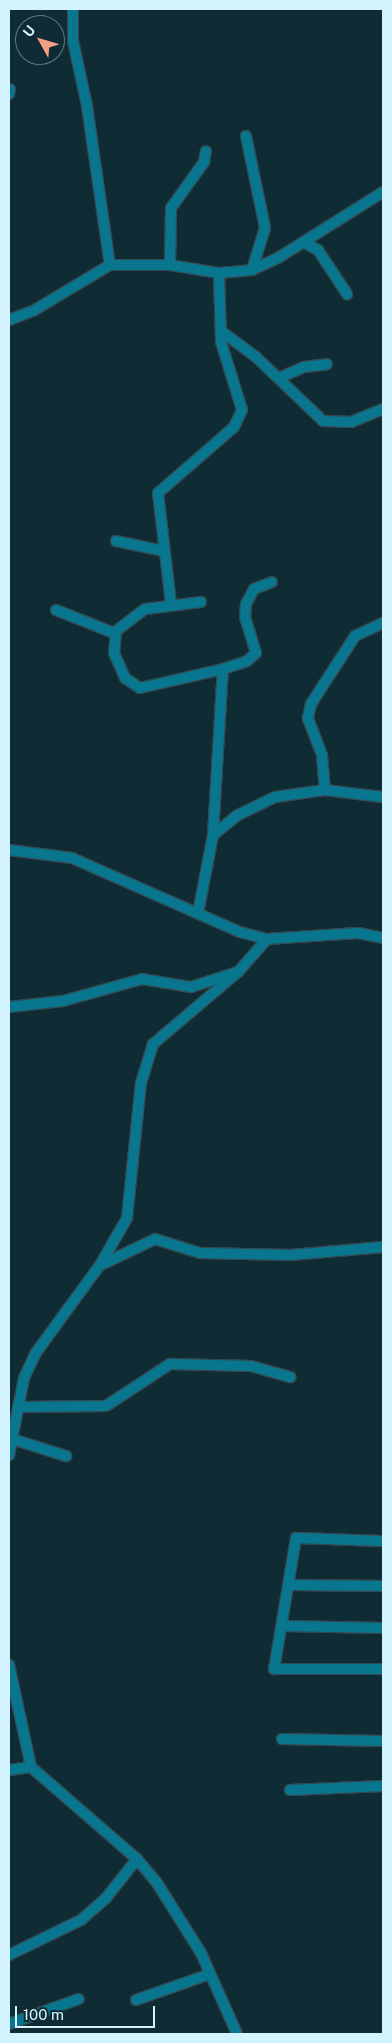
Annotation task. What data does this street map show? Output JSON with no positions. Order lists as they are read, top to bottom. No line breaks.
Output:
{"scale_bar":"100 m","north":"top left"}
